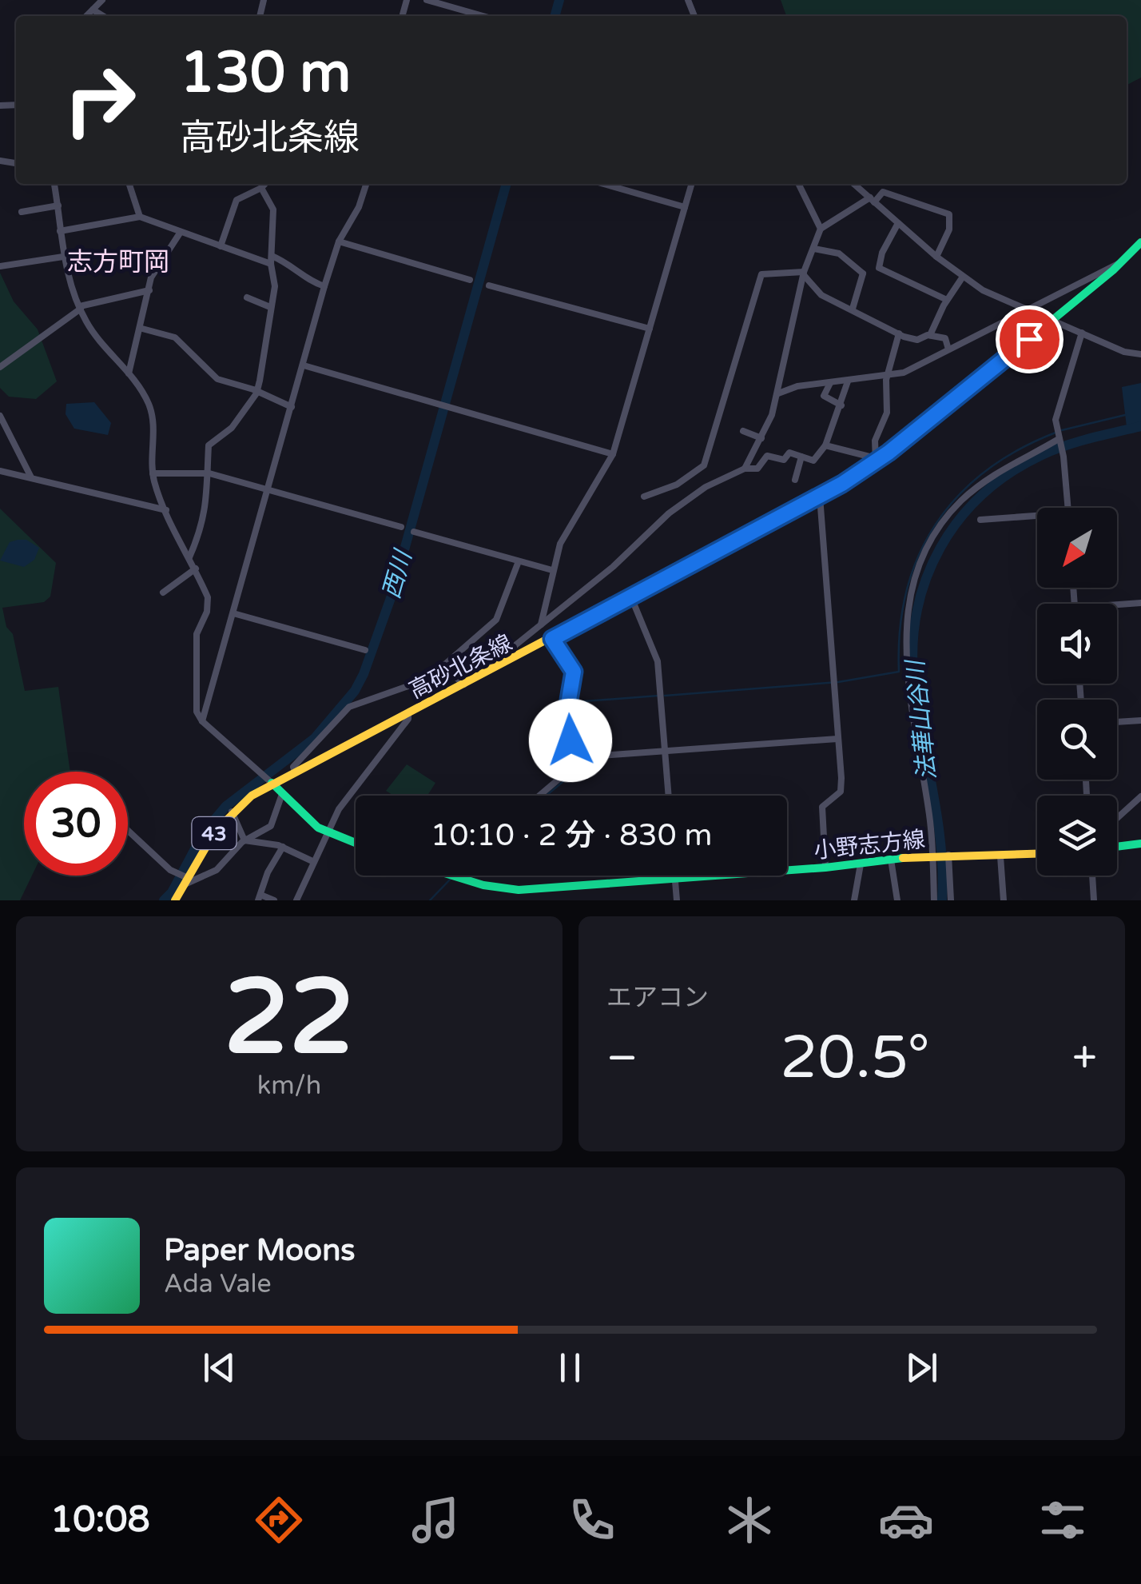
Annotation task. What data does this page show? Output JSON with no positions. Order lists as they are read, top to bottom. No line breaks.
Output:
{"streets":{"main road":["高砂北条線","43","小野志方線"]},"districts":["志方町岡"],"water":["西川","法華山谷川"],"north":"bottom left","page":{"turn":["130 m","高砂北条線"],"limit":"30","trip":"10:10 · 2 分 · 830 m","tile":[["22","km/h"],"エアコン"],"heat":["−","20.5°","+"],"song":["Paper Moons","Ada Vale"],"tabs":"10:08"}}
